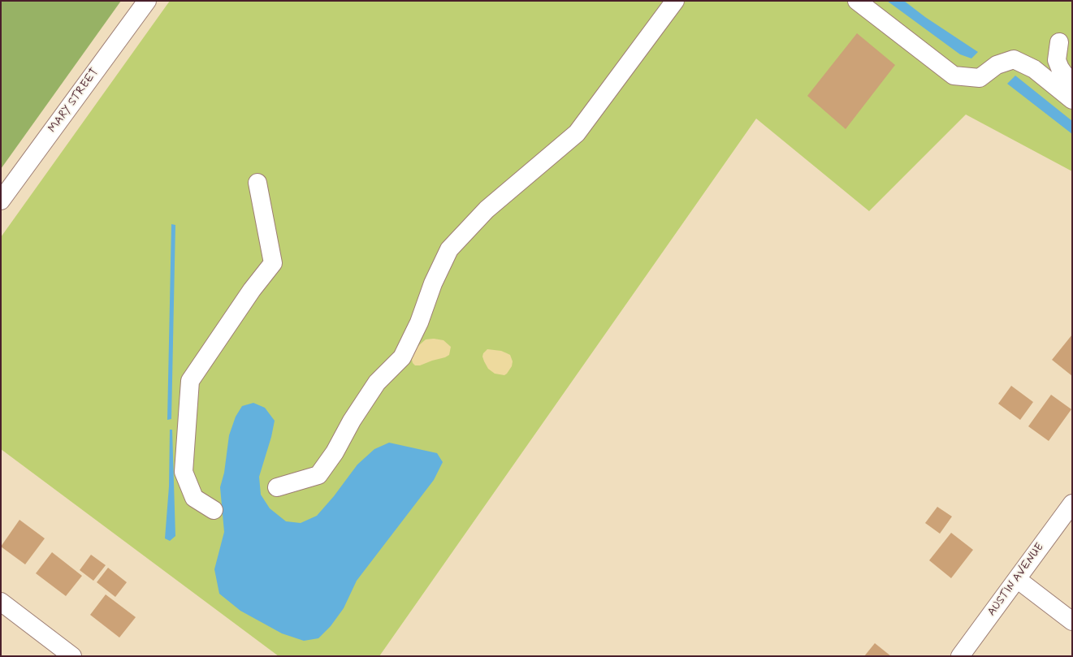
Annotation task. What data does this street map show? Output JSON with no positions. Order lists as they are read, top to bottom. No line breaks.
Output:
{"streets":{"street":["MARY STREET","AUSTIN AVENUE"]}}
